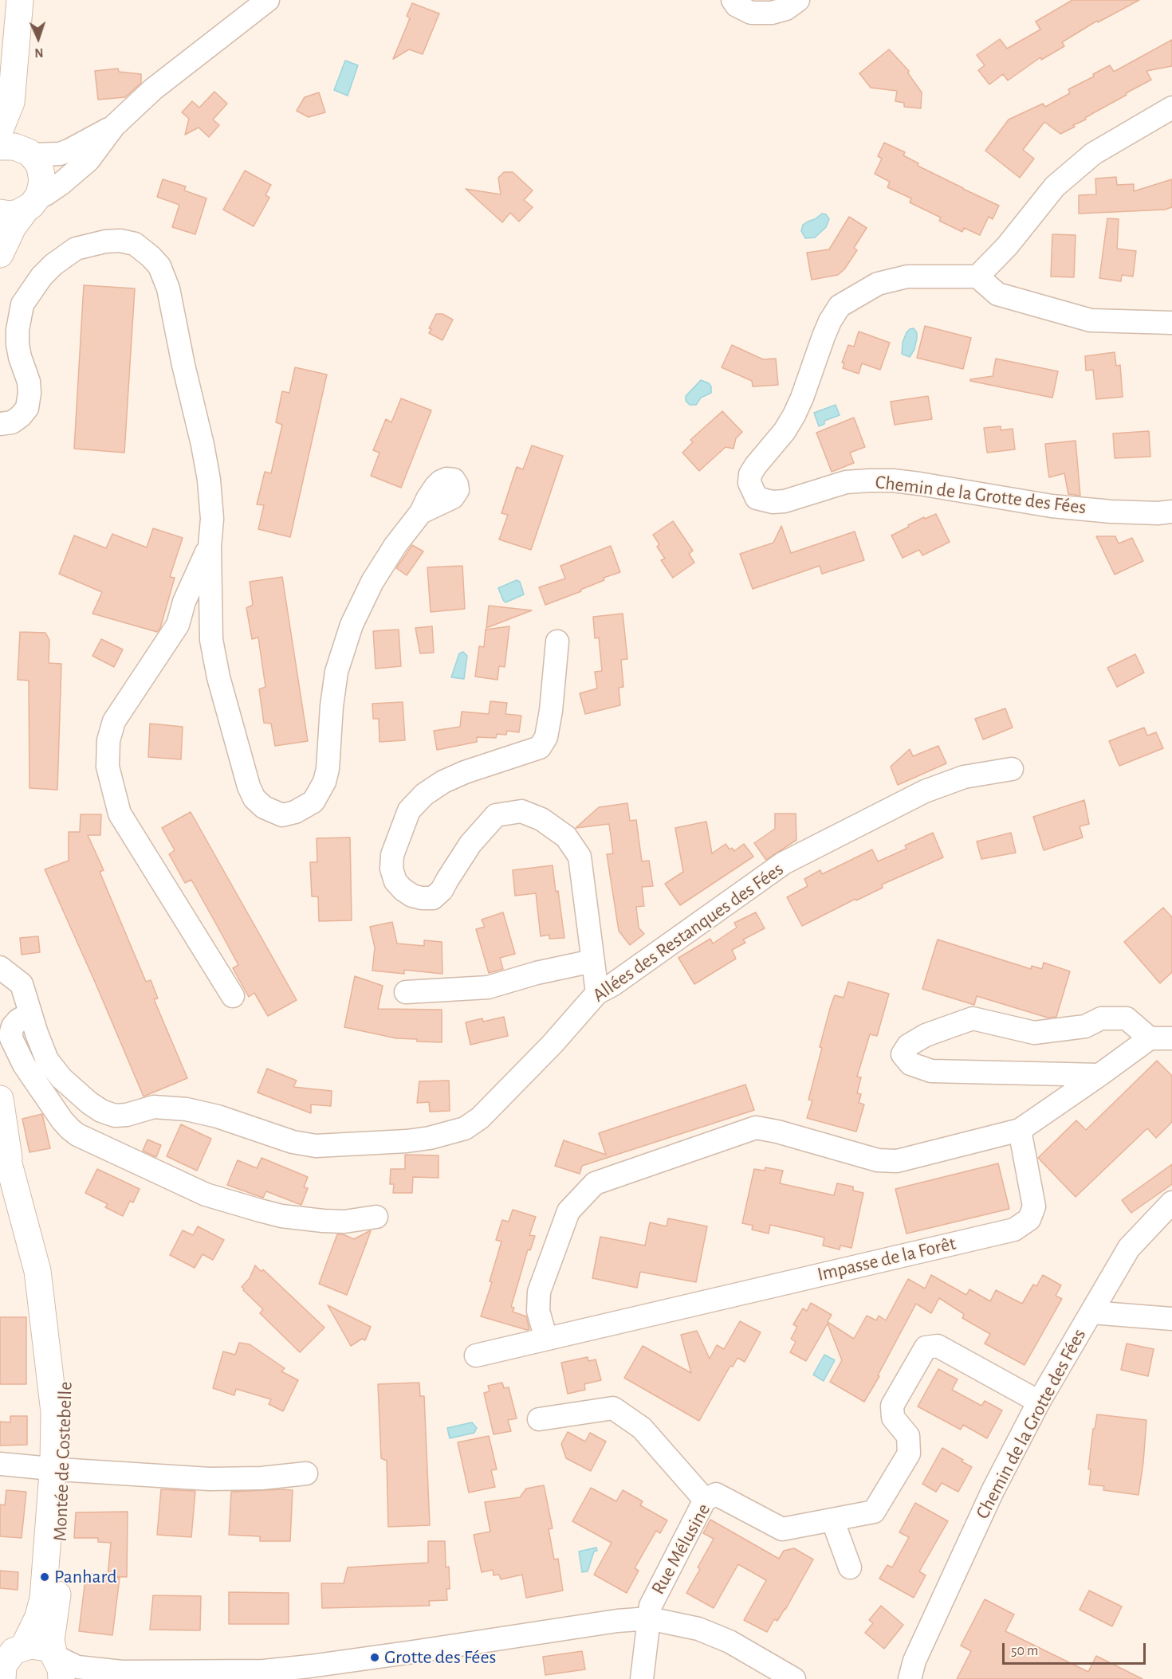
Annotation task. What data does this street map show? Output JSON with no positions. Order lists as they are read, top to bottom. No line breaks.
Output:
{"streets":{"main road":["Montée de Costebelle"],"street":["Chemin de la Grotte des Fées","Allées des Restanques des Fées","Impasse de la Forêt","Rue Mélusine"]},"crossings":[["Chemin de la Grotte des Fées","Rue Mélusine"]],"places":["Panhard","Grotte des Fées"],"scale_bar":"50 m","north":"bottom"}
